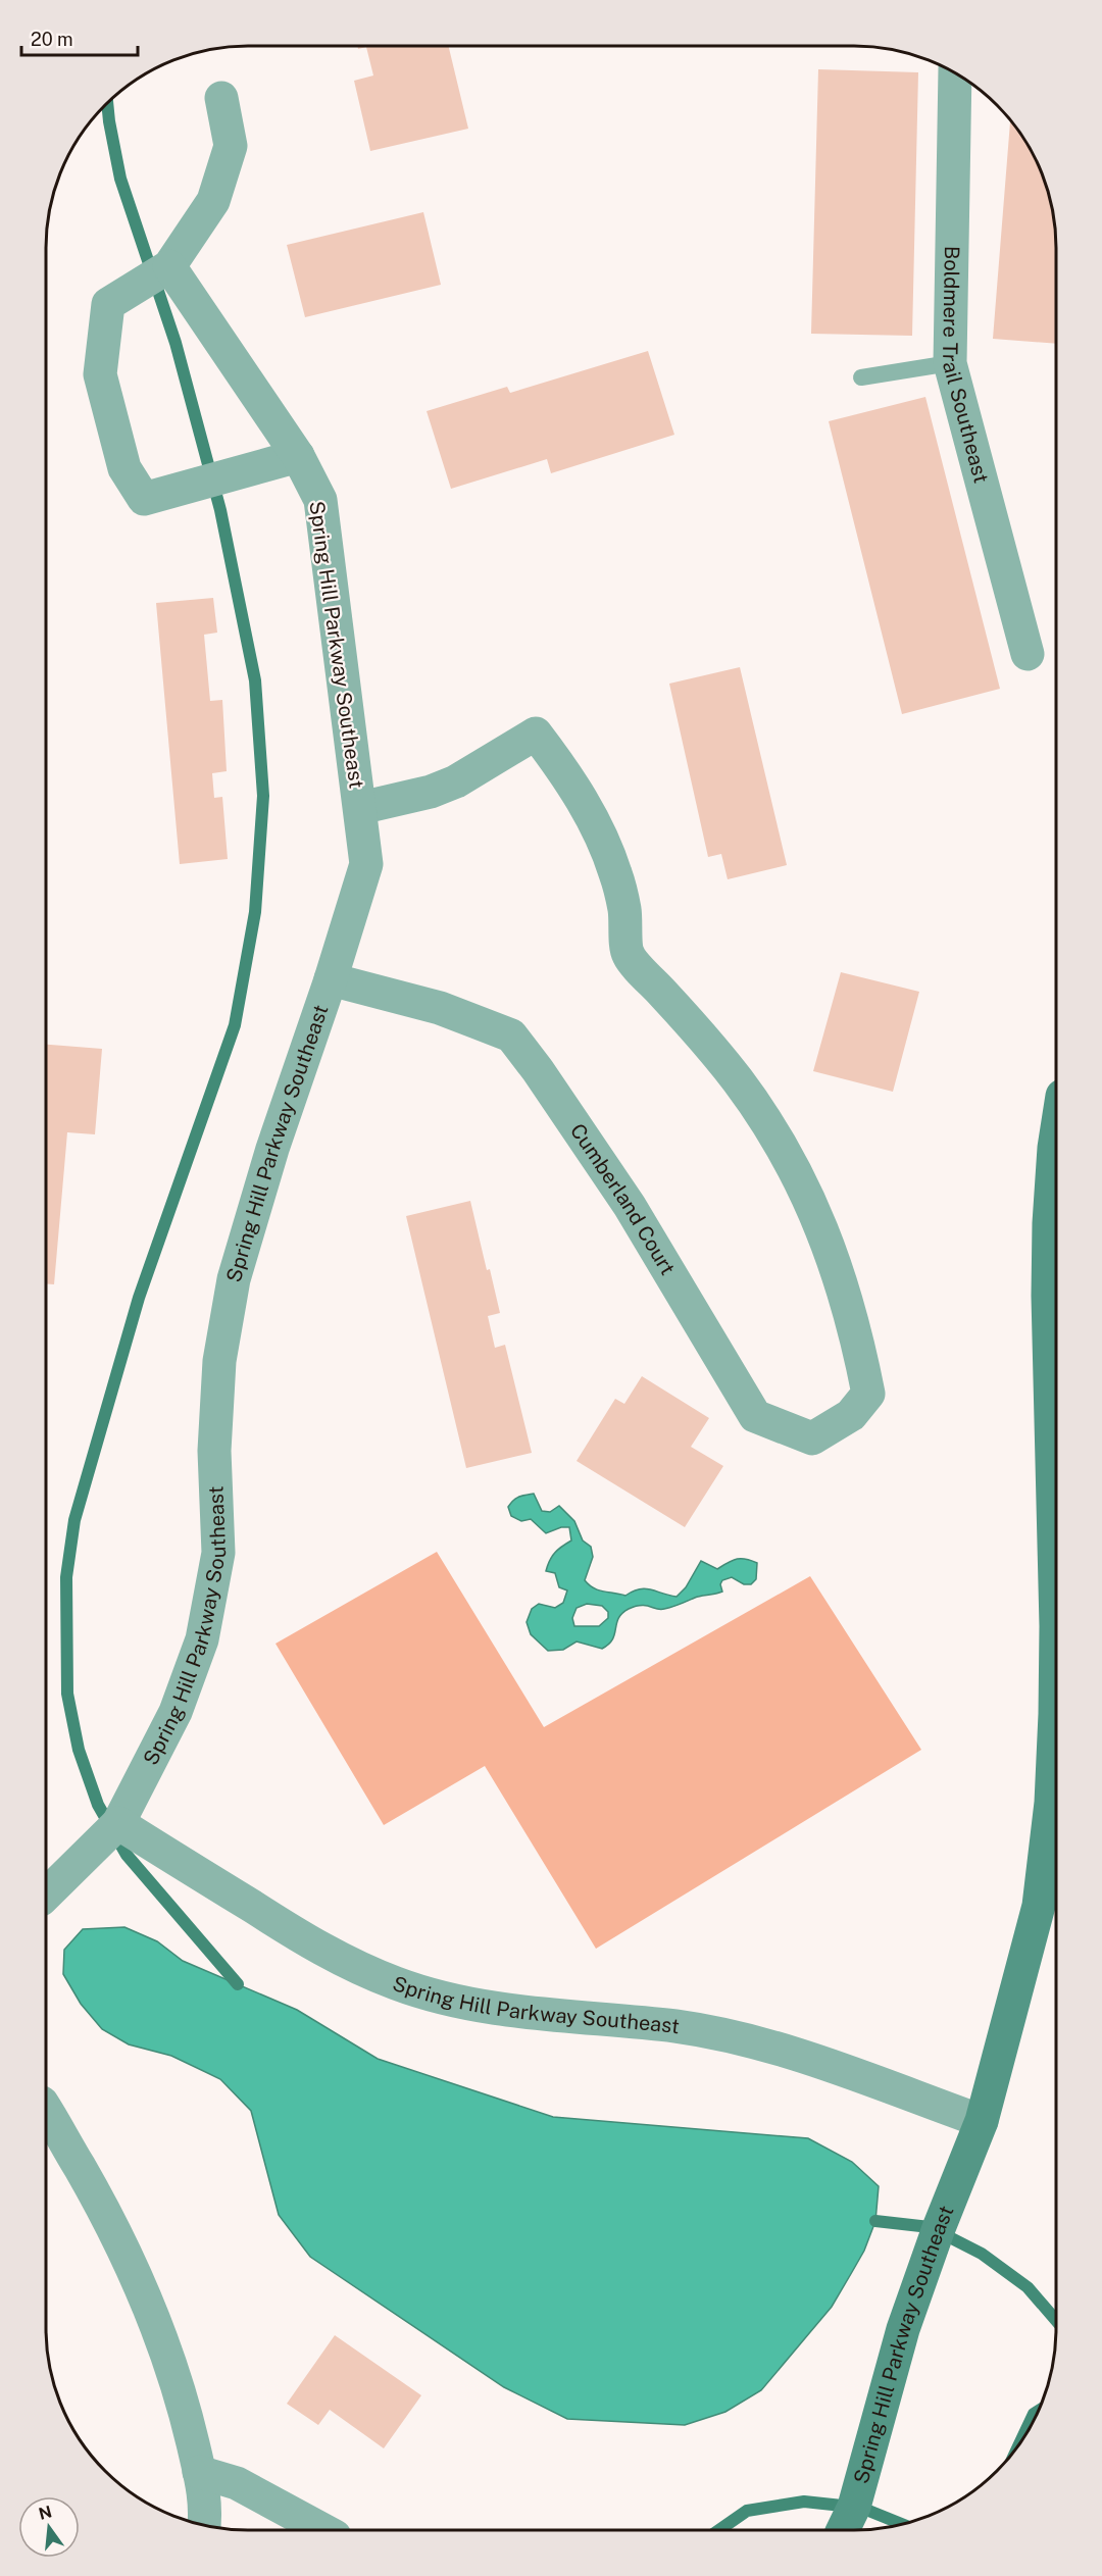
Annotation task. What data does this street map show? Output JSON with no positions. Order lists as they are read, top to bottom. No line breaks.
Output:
{"streets":{"street":["Boldmere Trail Southeast","Spring Hill Parkway Southeast","Cumberland Court"]},"crossings":[["Spring Hill Parkway Southeast","Cumberland Court"]],"scale_bar":"20 m","north":"top"}
